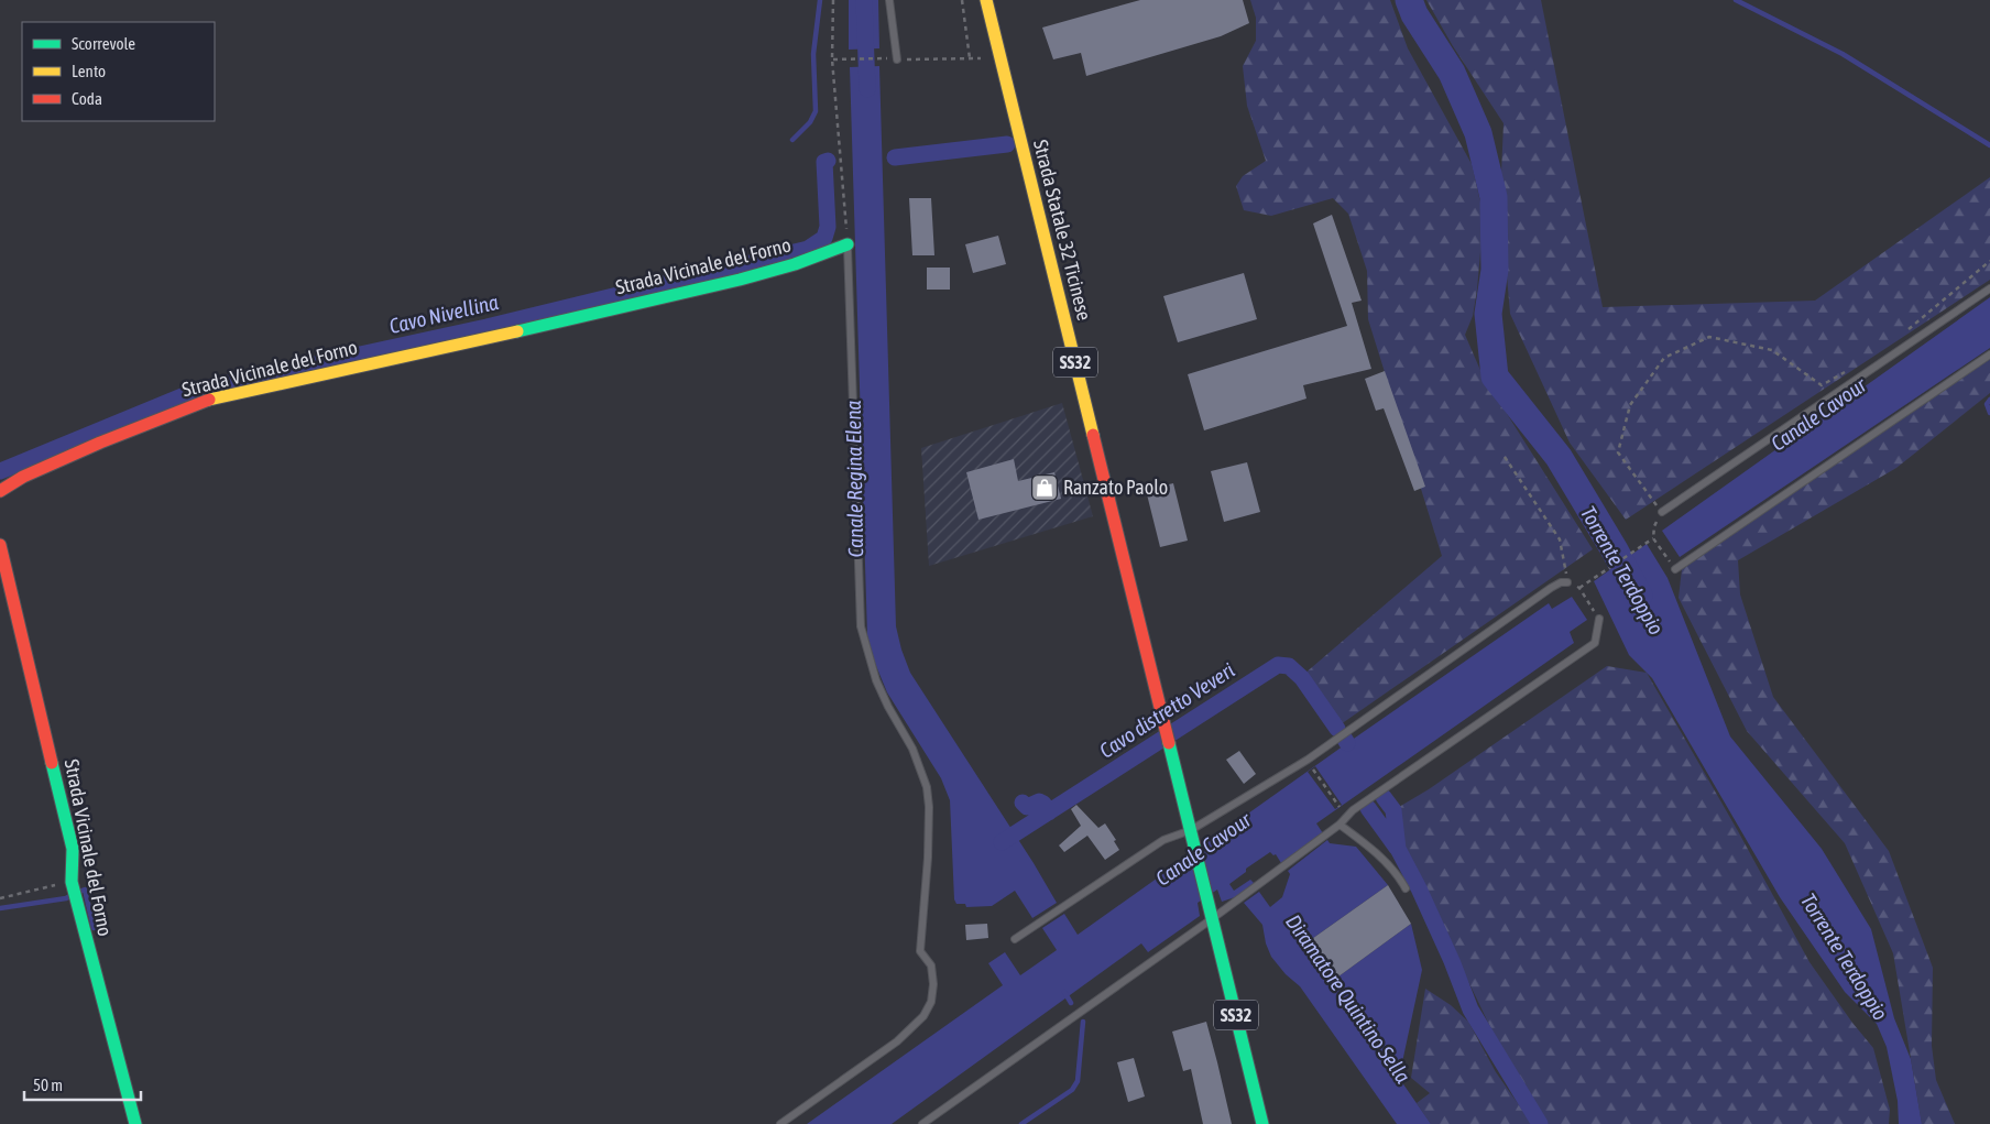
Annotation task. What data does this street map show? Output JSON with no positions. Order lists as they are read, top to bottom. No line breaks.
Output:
{"streets":{"street":["Strada Statale 32 Ticinese","Strada Vicinale del Forno","SS32"]},"crossings":[["Strada Statale 32 Ticinese","SS32"]],"water":["Cavo Nivellina","Canale Cavour","Canale Regina Elena","Torrente Terdoppio","Cavo distretto Veveri","Diramatore Quintino Sella"],"places":{"shop":["Ranzato Paolo"]},"legend":["Scorrevole","Lento","Coda"],"scale_bar":"50 m"}
